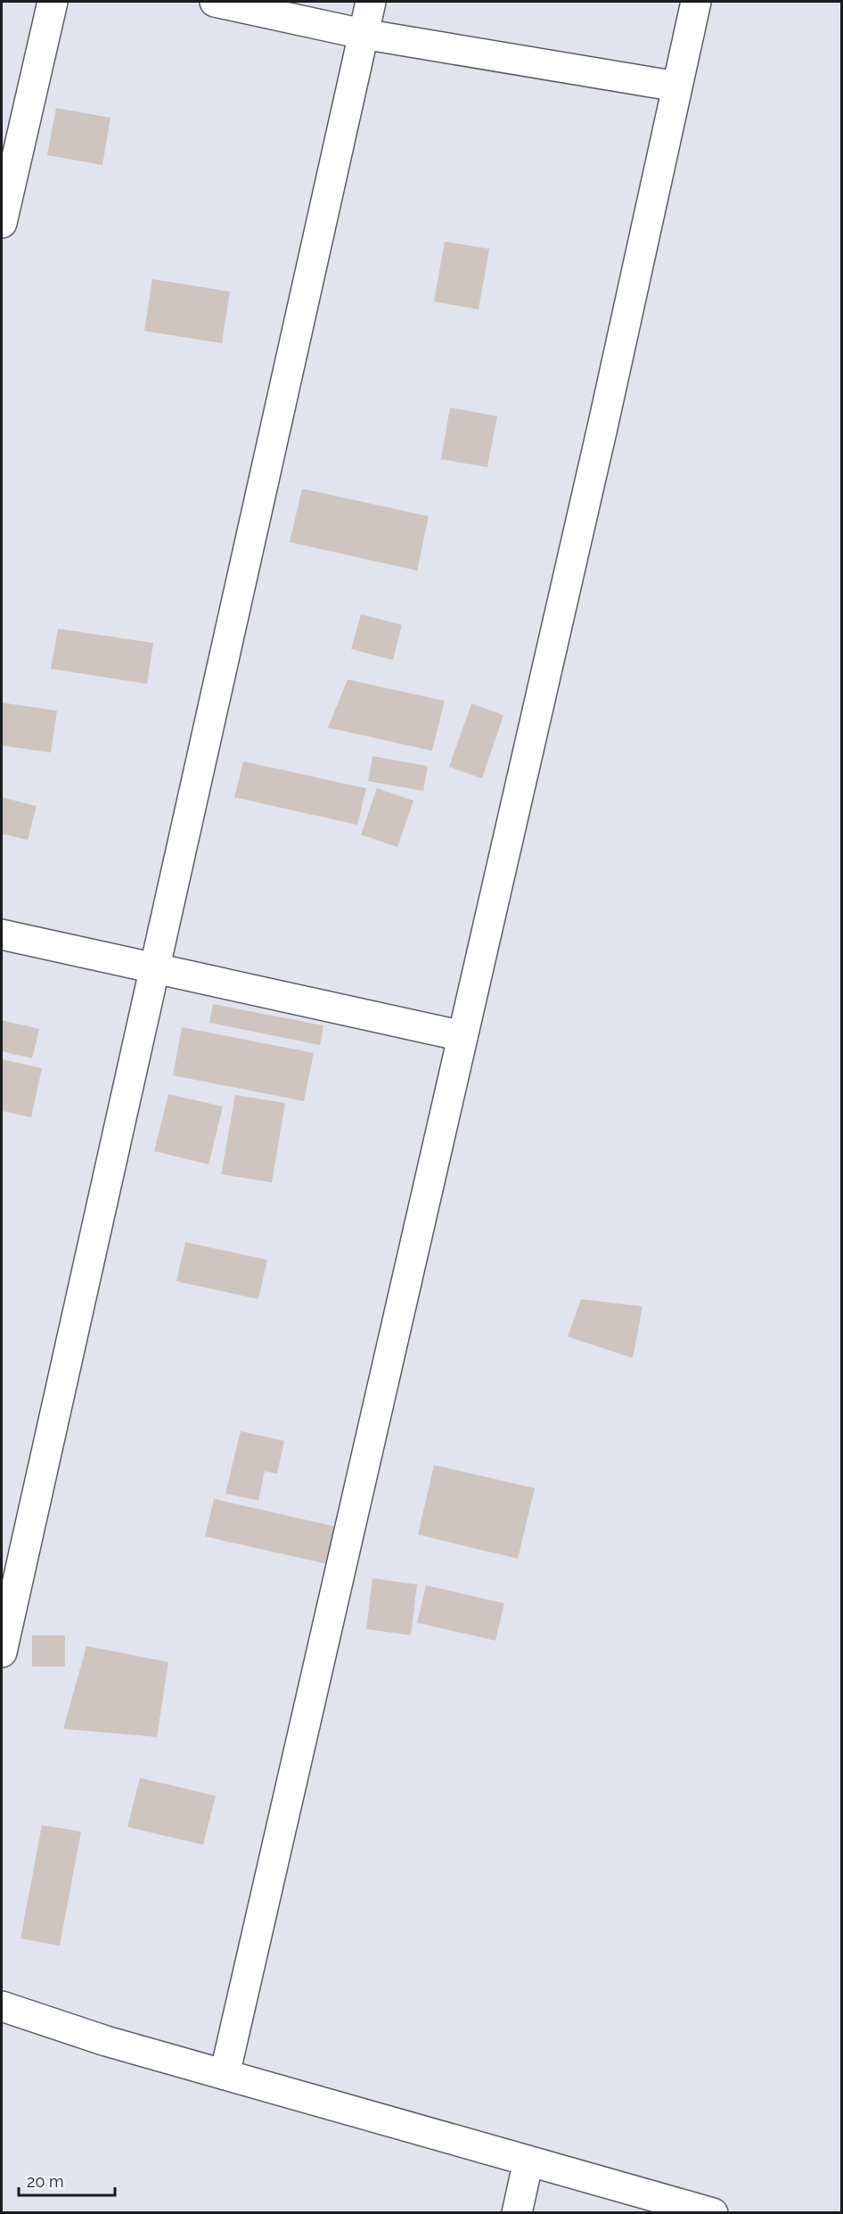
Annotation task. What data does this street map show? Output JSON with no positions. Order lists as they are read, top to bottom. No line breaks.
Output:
{"scale_bar":"20 m"}
